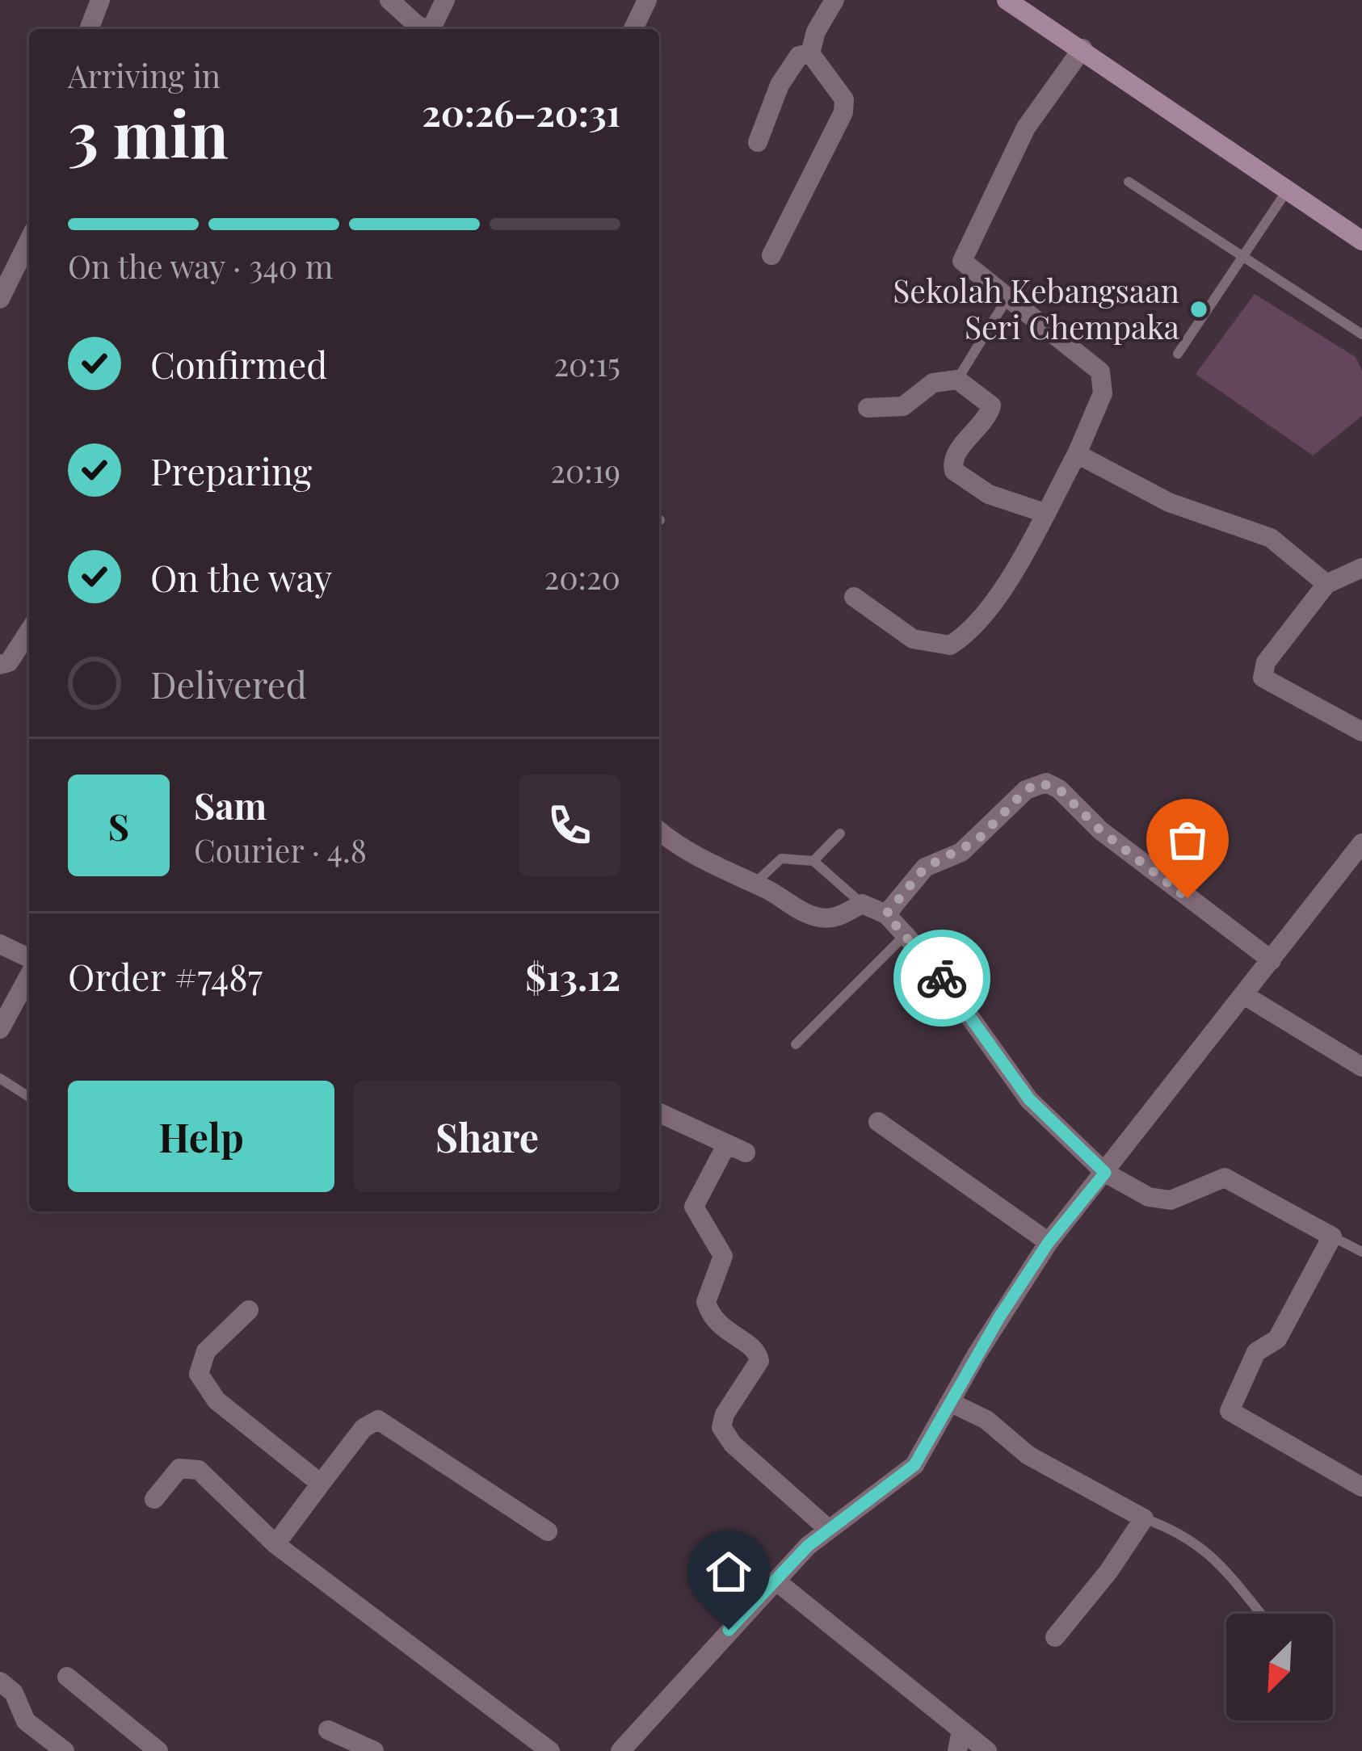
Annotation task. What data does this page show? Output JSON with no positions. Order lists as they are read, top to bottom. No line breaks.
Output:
{"places":["Sekolah Kebangsaan Seri Chempaka"],"north":"bottom left","page":{"heading":["3 min","Arriving in","20:26–20:31"],"panel":["Sam","Courier · 4.8","Order #7487","$13.12"],"bar":"On the way · 340 m","list":[["Confirmed","20:15"],["Preparing","20:19"],["On the way","20:20"],"Delivered"],"round":"S","buttons":["Help","Share"]}}
